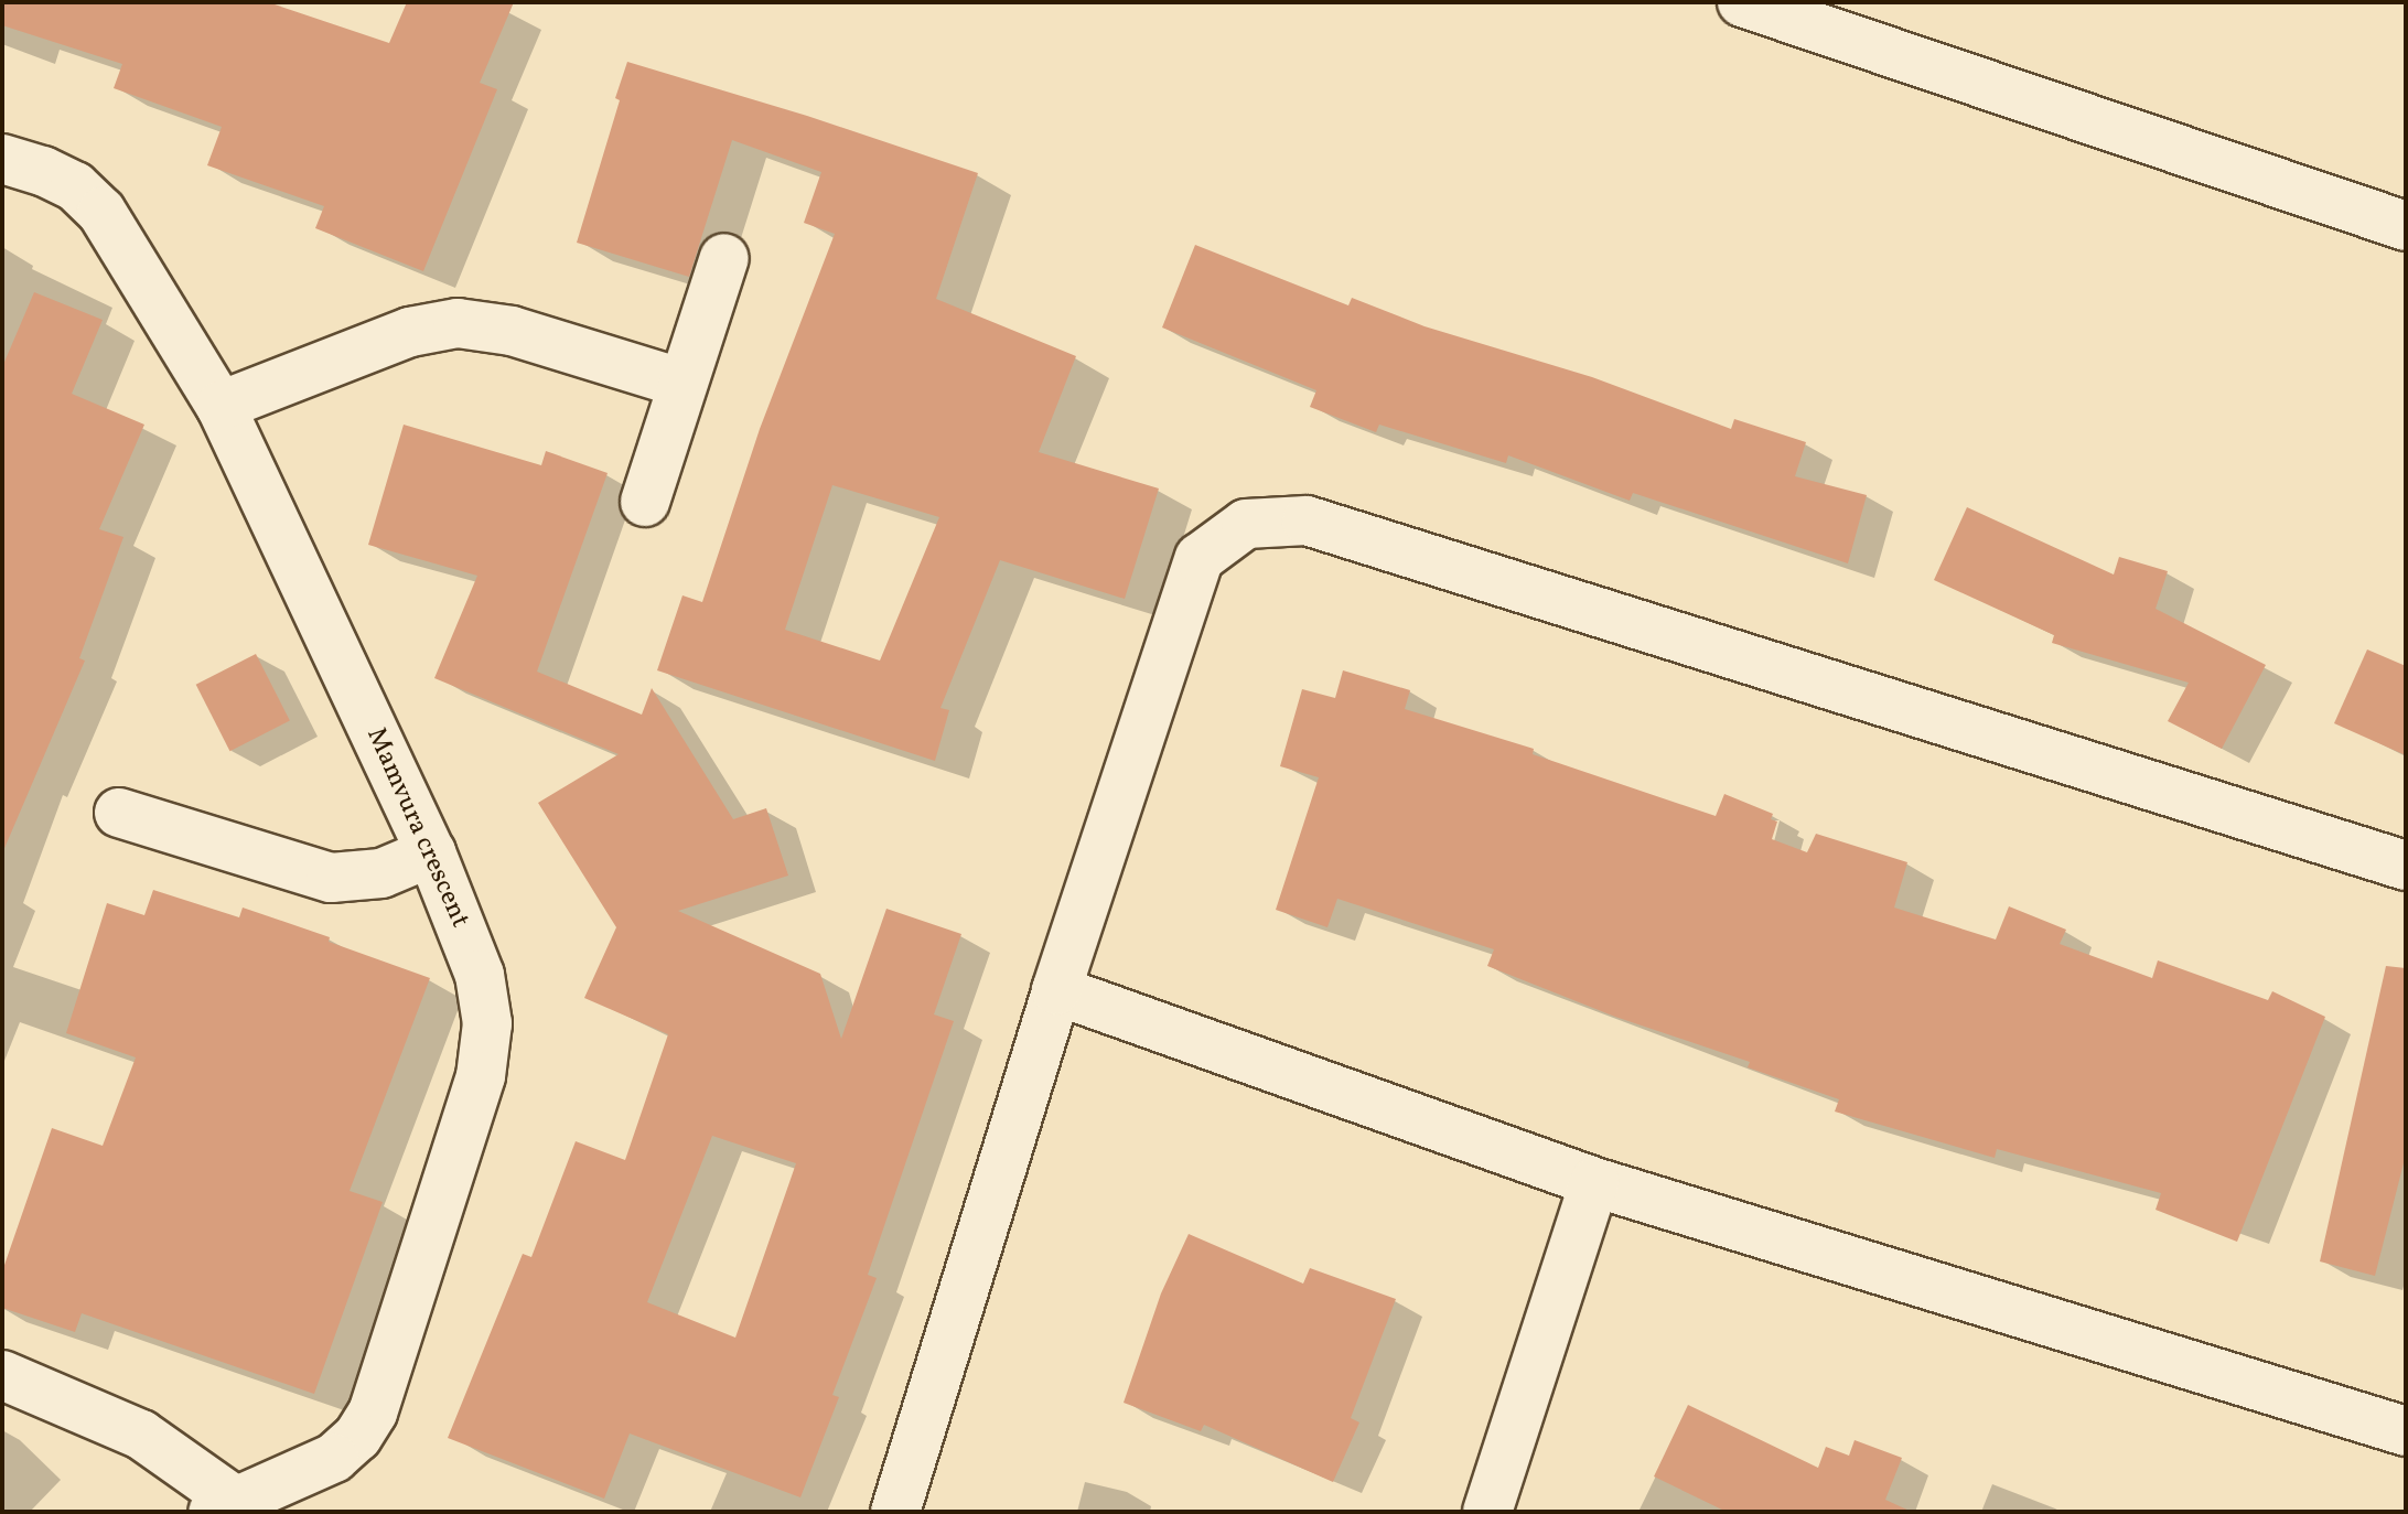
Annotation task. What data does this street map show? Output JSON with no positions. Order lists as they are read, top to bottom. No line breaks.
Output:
{"streets":{"street":["Mamvura crescent"]}}
